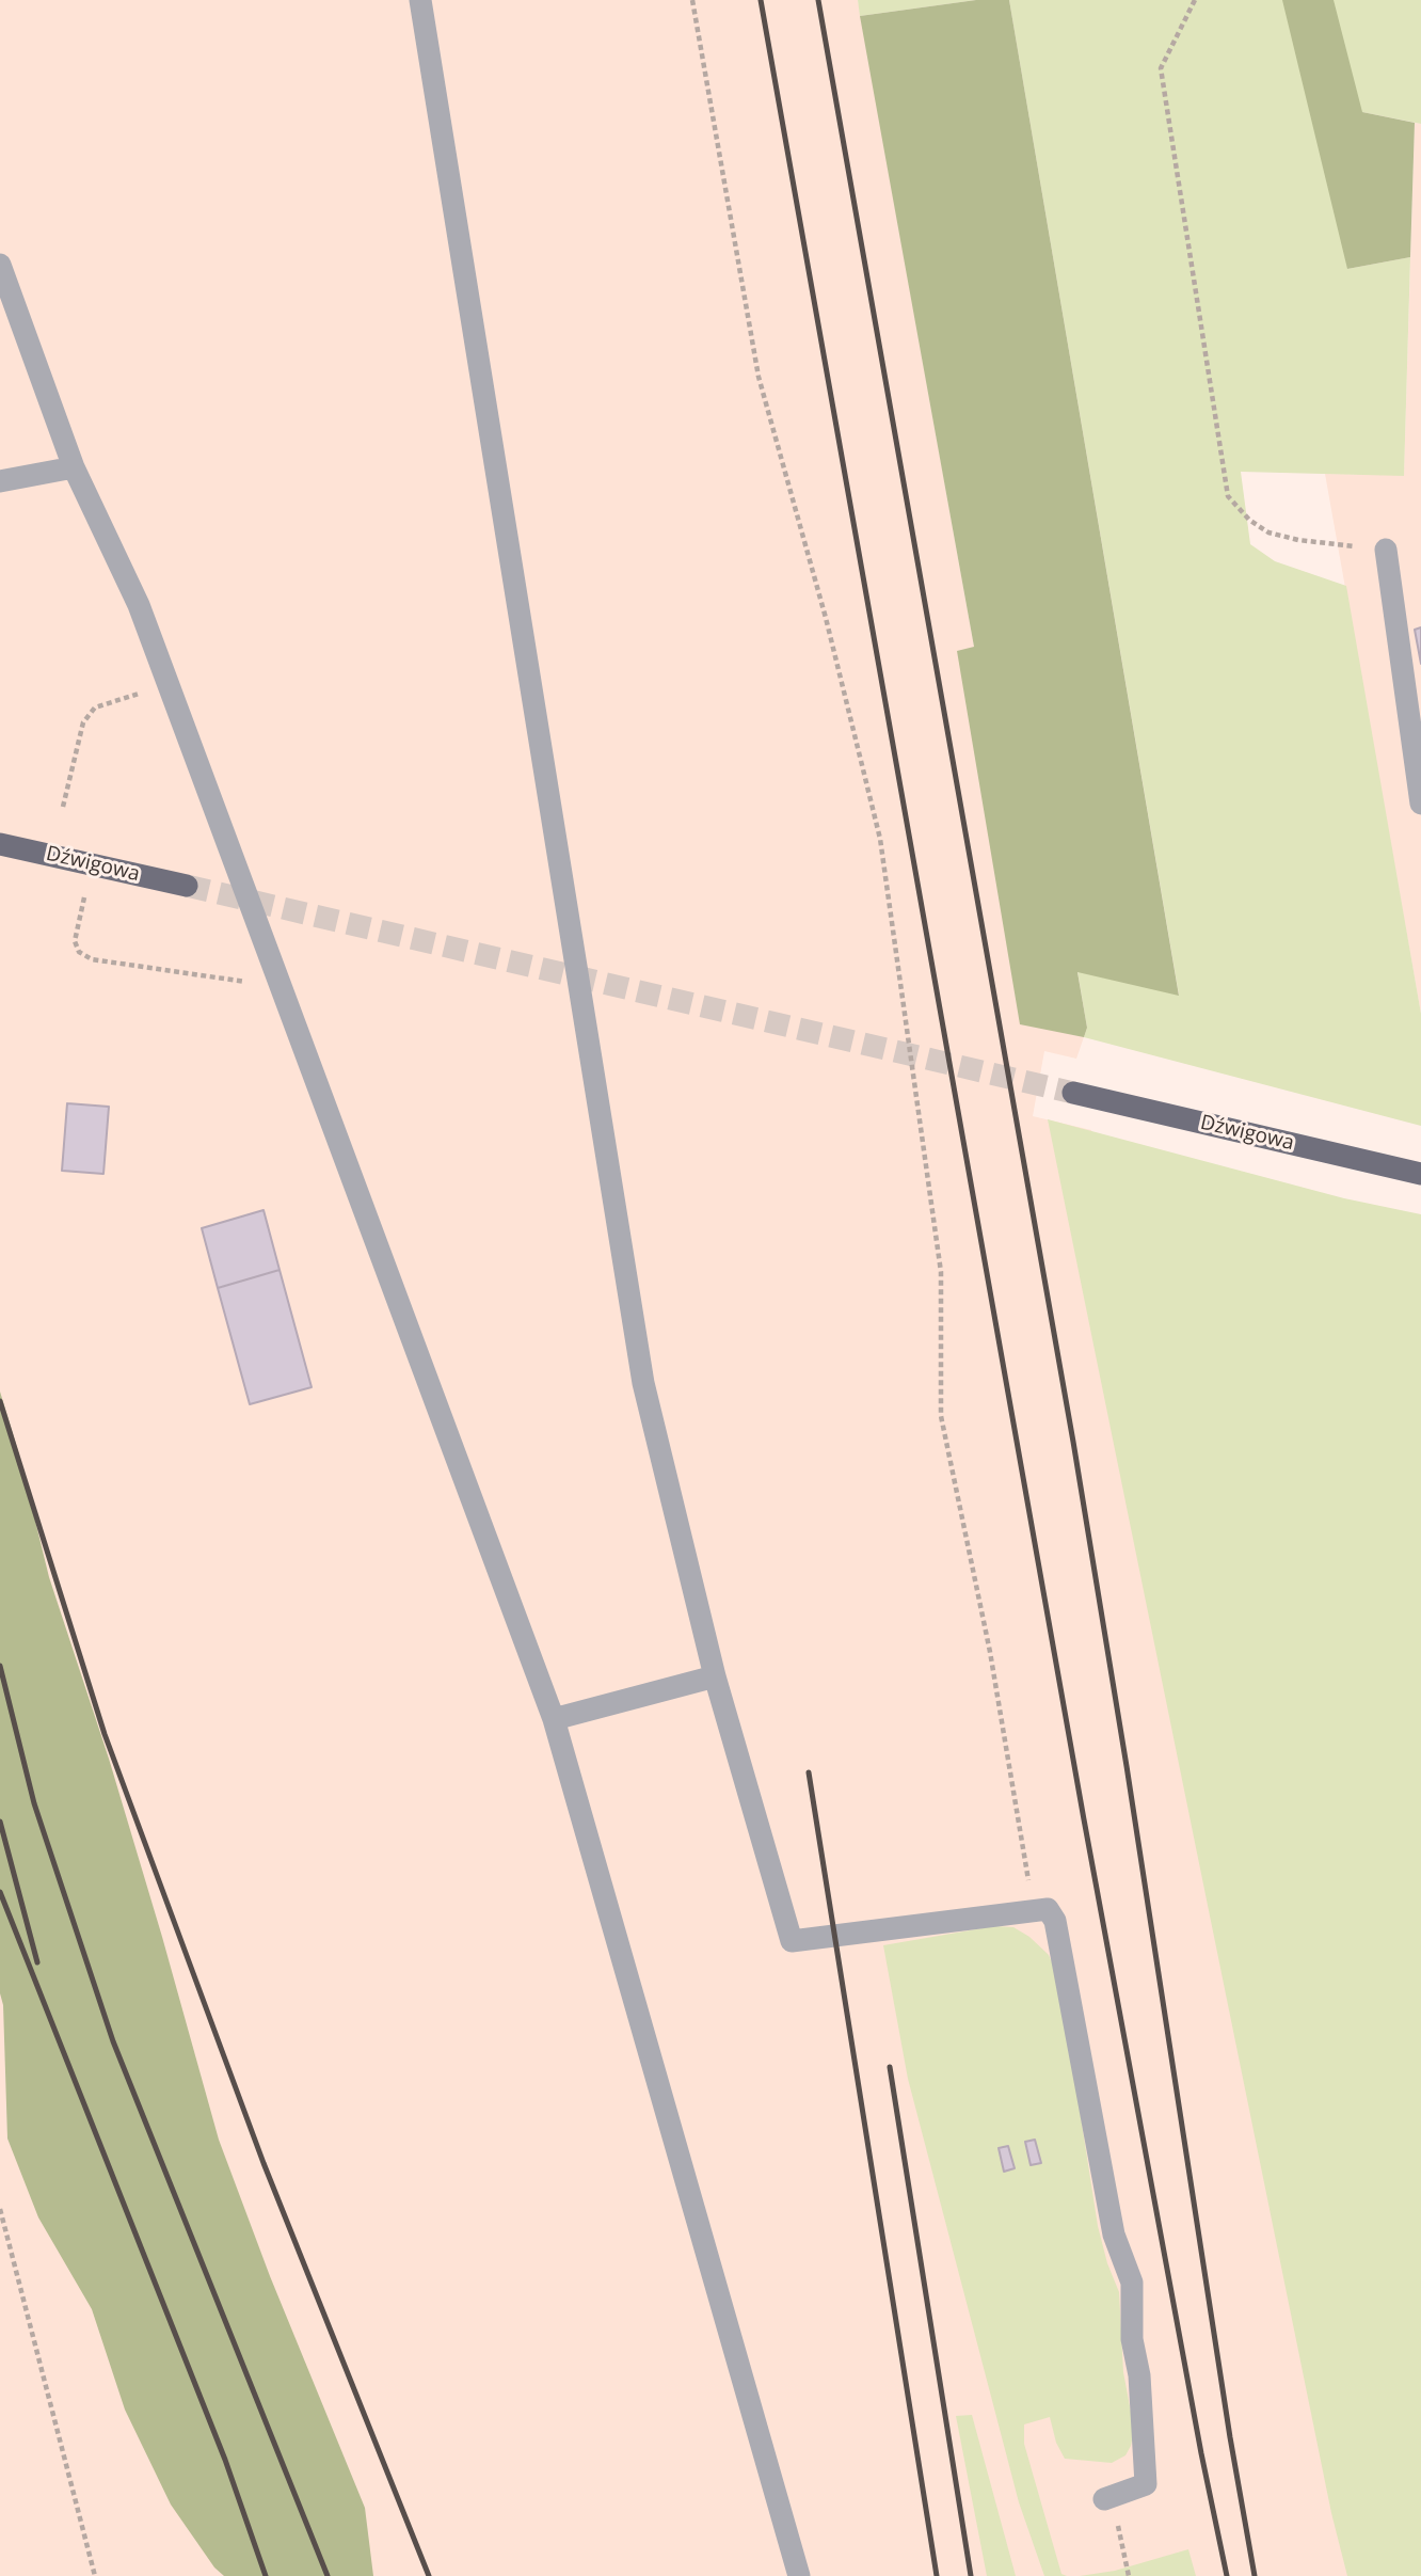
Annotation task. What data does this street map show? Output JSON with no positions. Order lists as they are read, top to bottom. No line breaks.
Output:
{"streets":{"main road":["Dźwigowa"]}}
